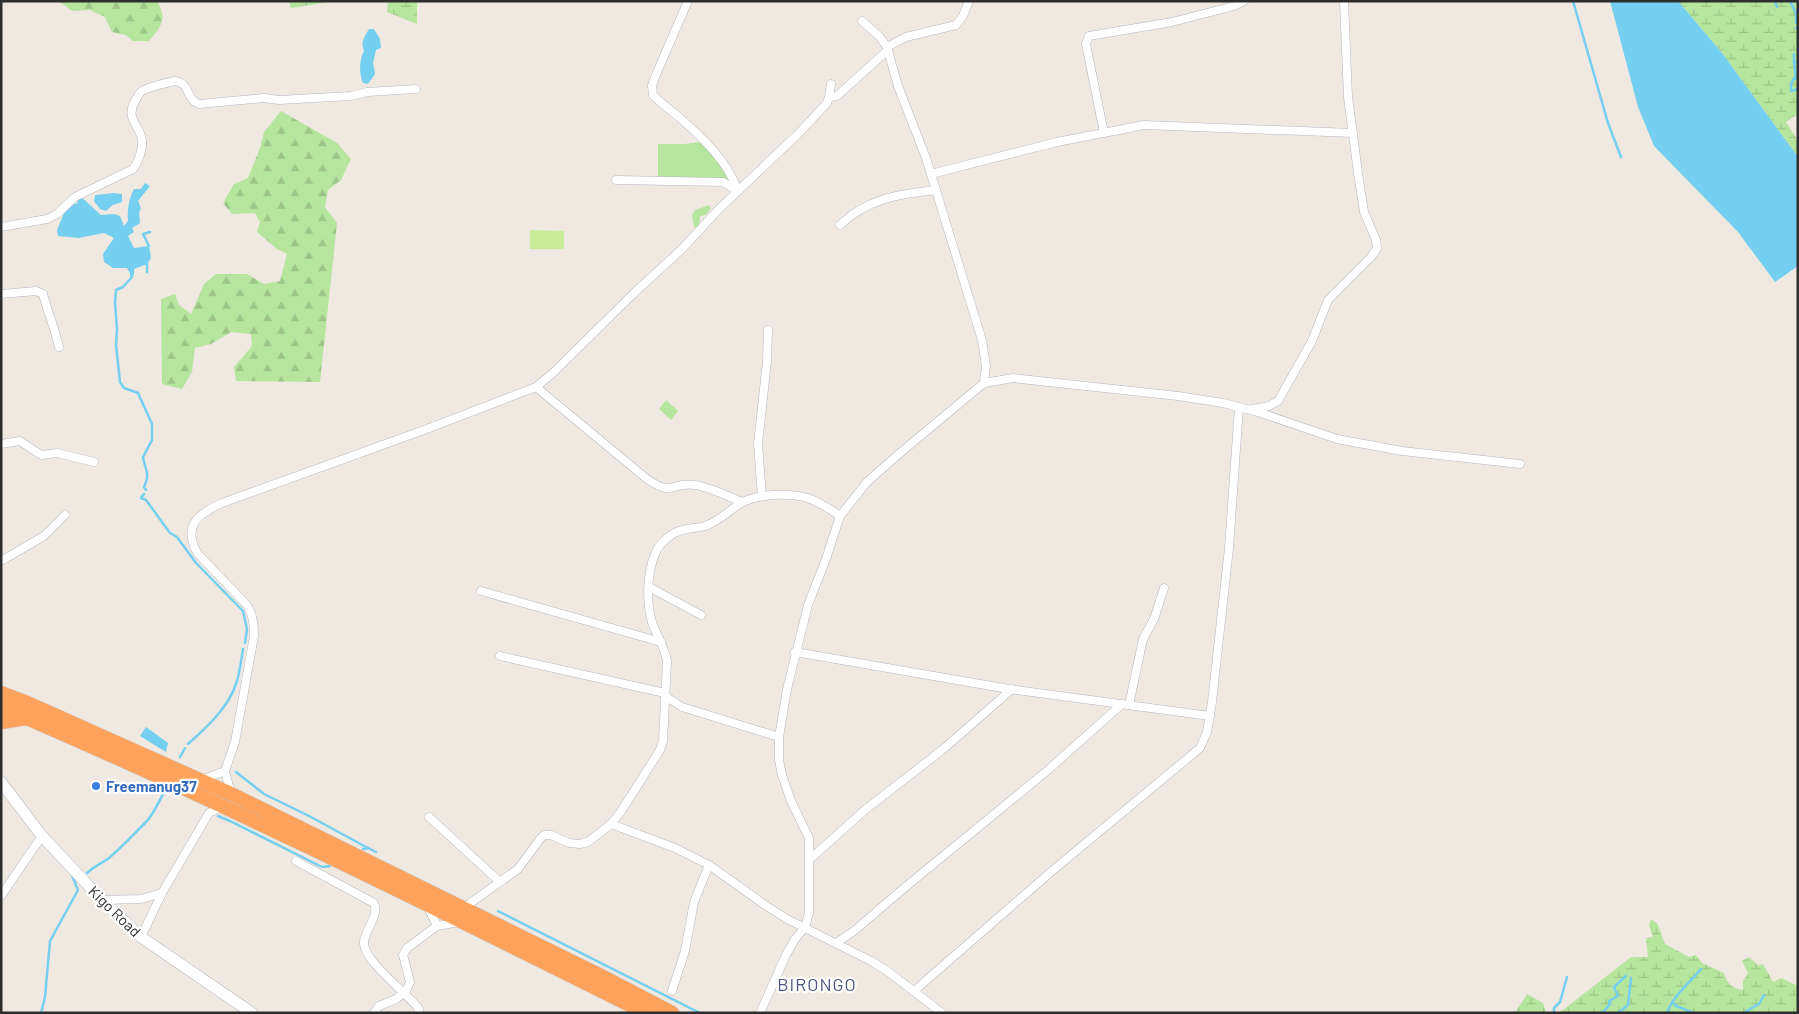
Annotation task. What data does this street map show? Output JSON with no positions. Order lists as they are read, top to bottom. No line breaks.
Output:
{"streets":{"street":["Kigo Road"]},"districts":["BIRONGO"],"places":["Freemanug37"]}
